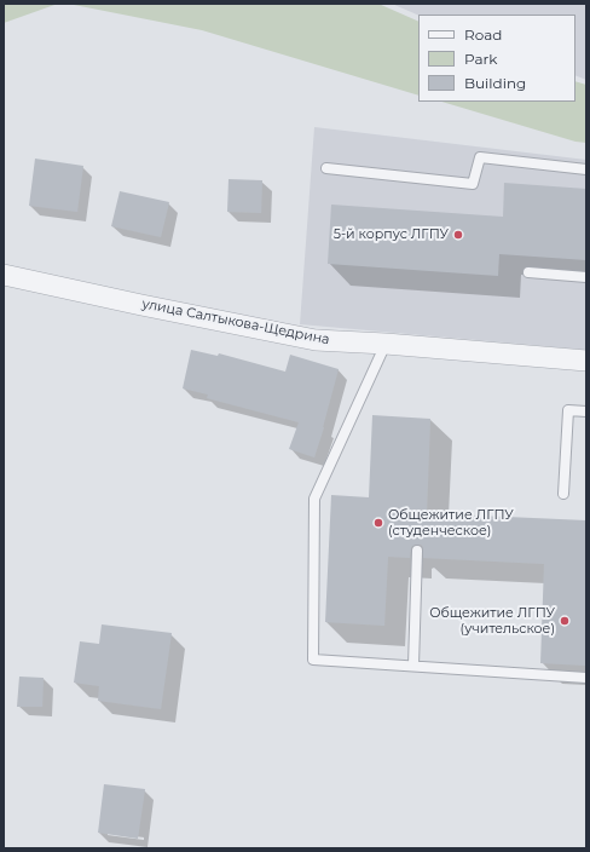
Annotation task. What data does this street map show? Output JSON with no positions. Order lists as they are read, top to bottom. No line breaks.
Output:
{"streets":{"street":["улица Салтыкова-Щедрина"]},"places":["5-й корпус ЛГПУ","Общежитие ЛГПУ (студенческое)","Общежитие ЛГПУ (учительское)"],"legend":["Road","Park","Building"]}
